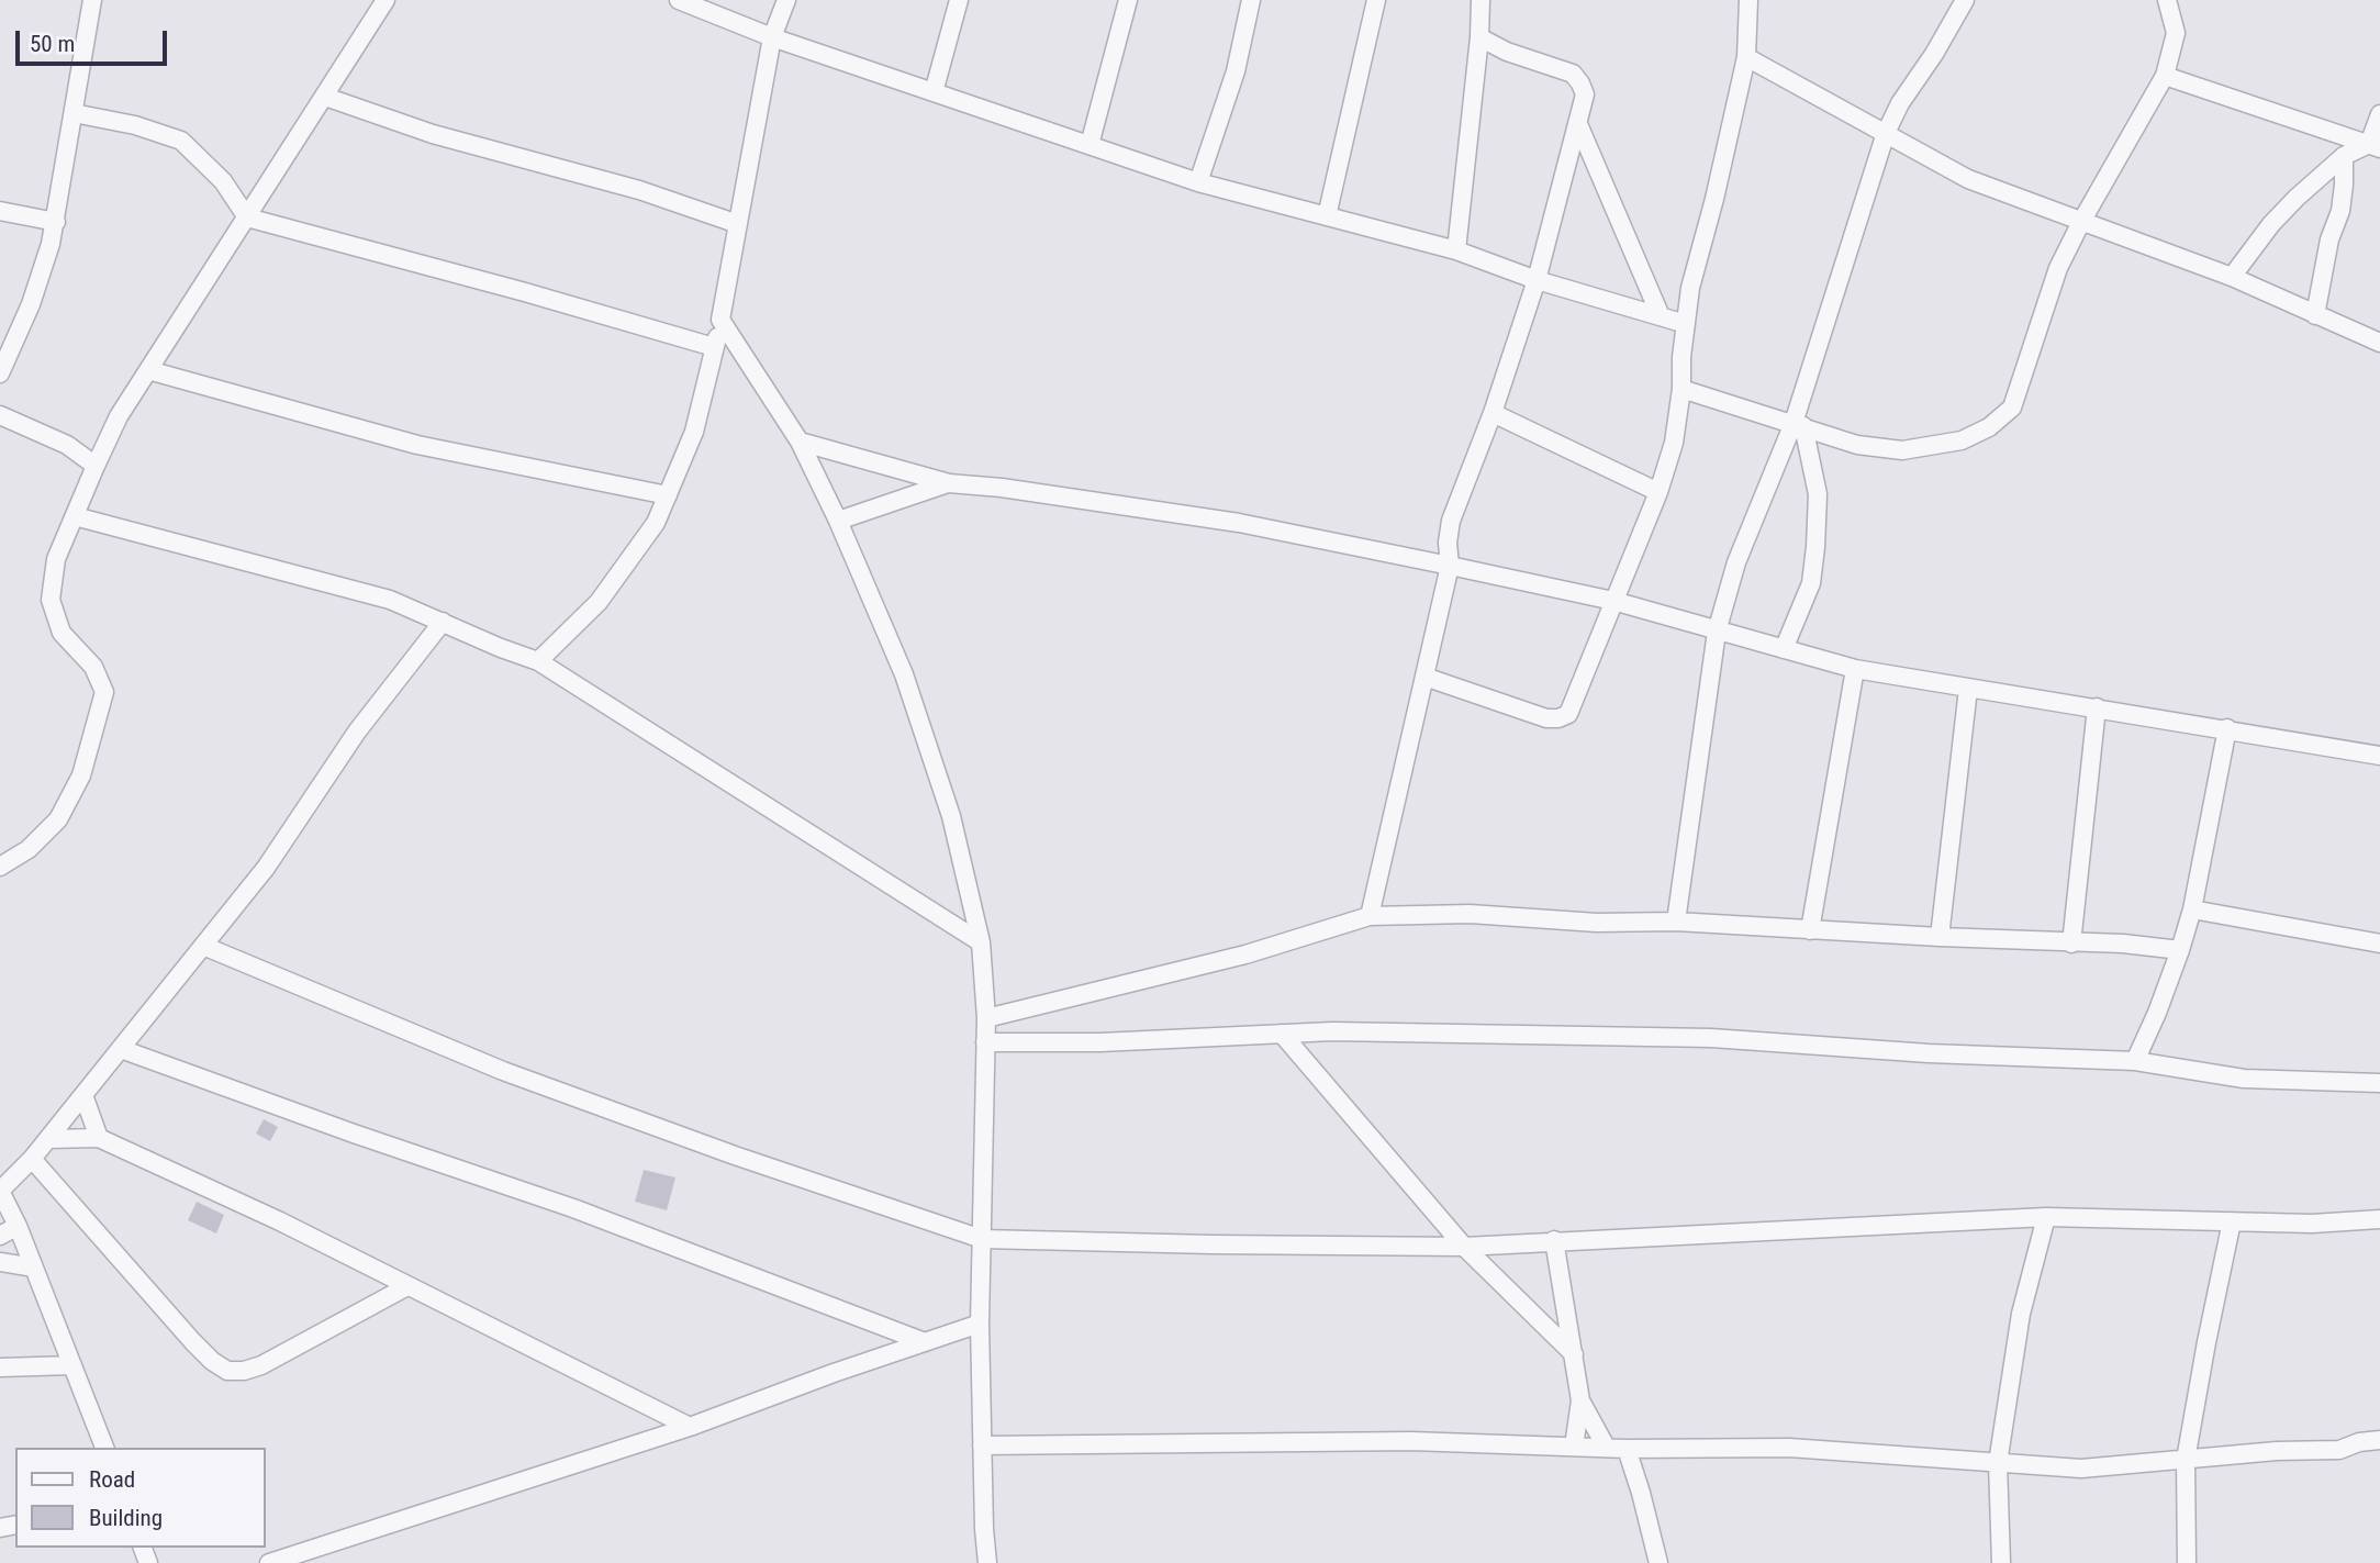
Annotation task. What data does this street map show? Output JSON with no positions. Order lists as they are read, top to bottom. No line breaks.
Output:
{"legend":["Road","Building"],"scale_bar":"50 m"}
